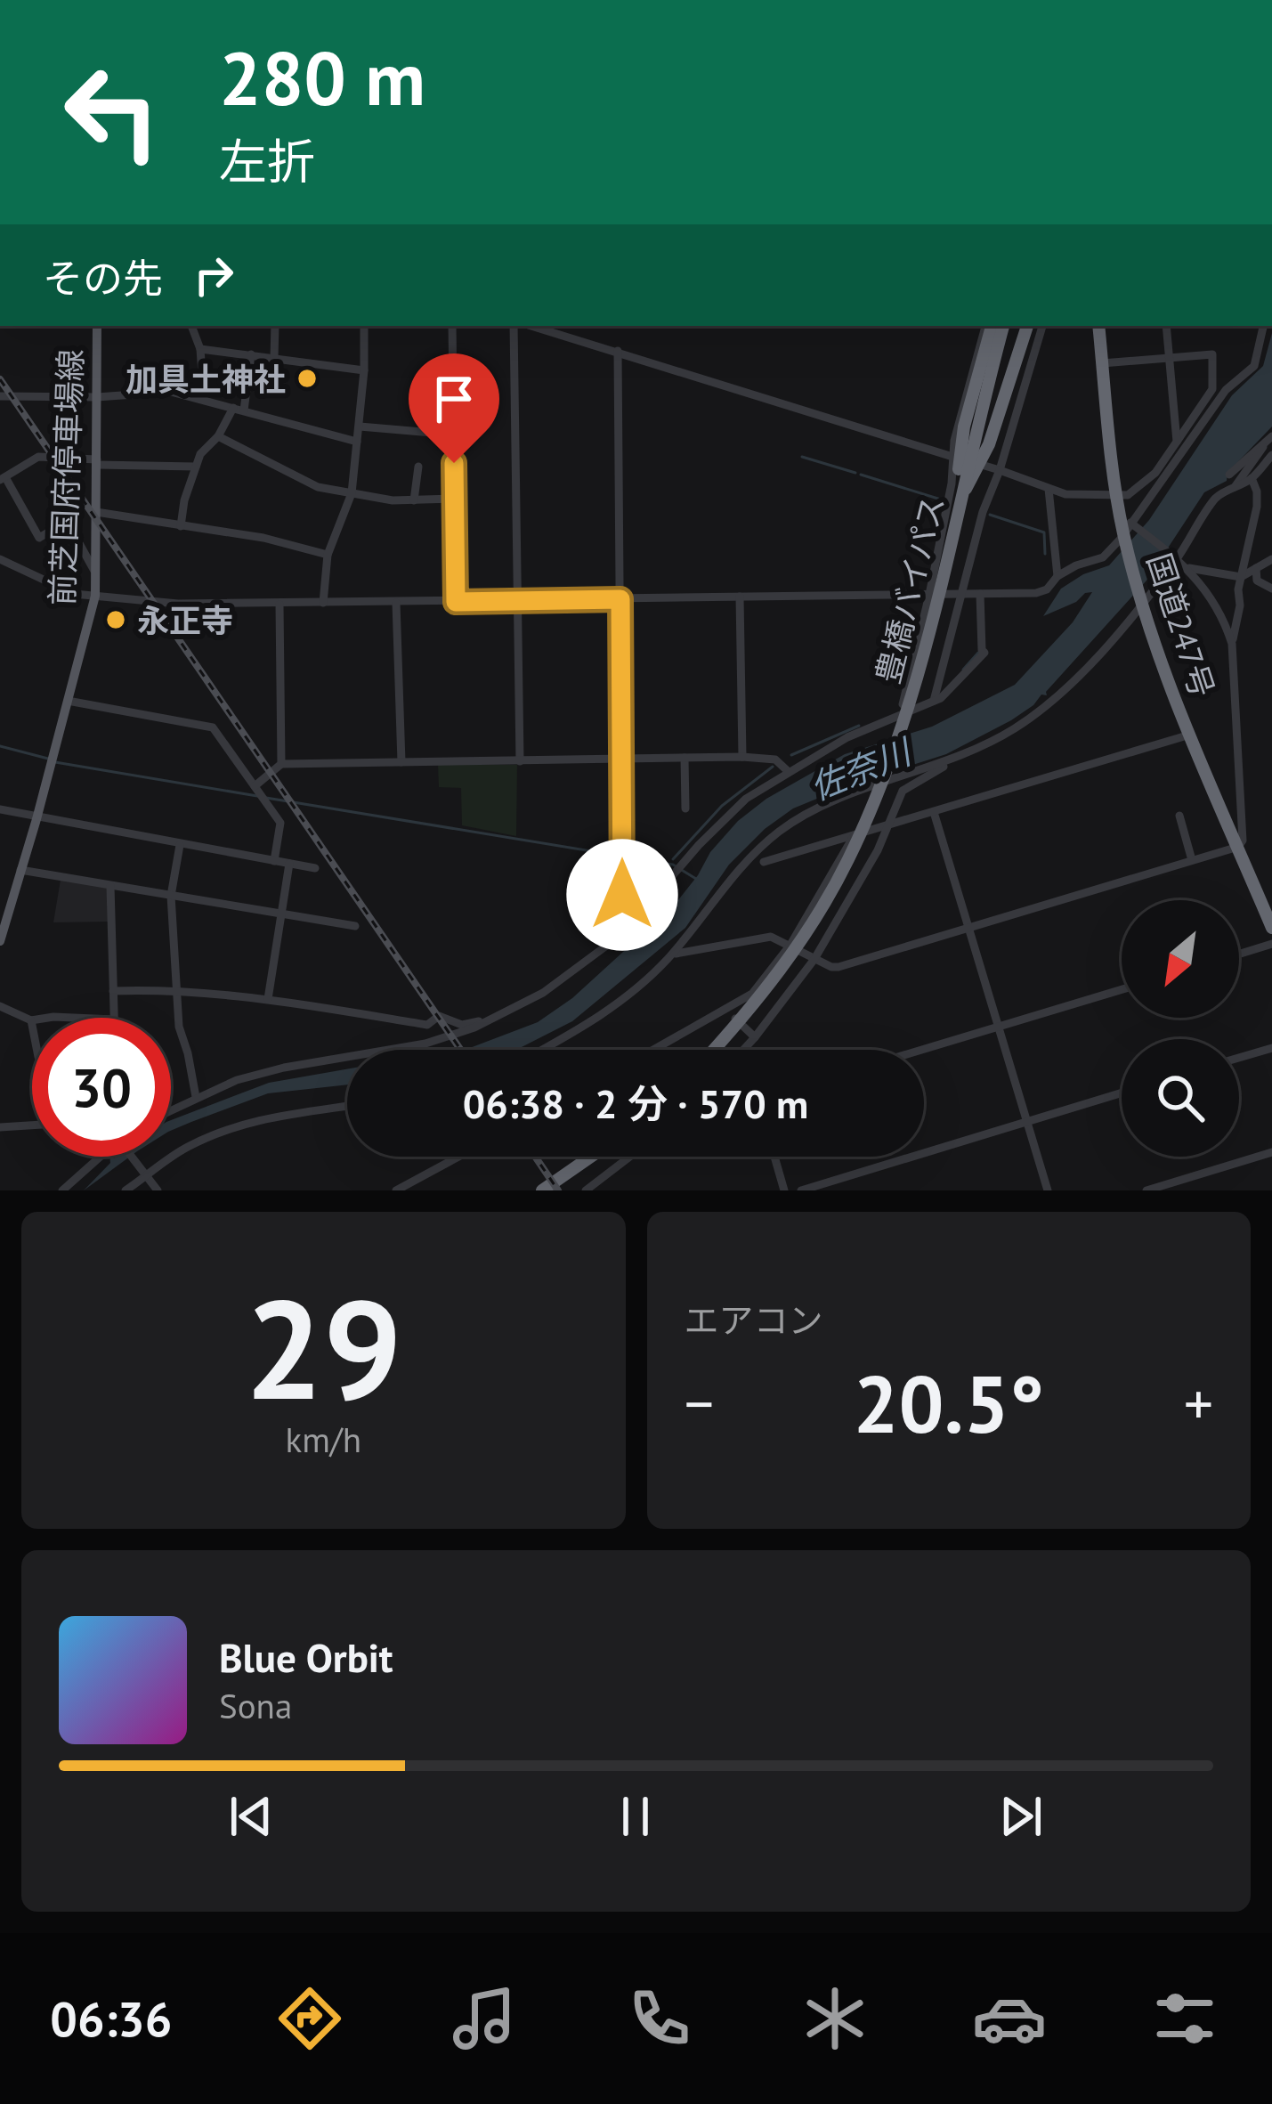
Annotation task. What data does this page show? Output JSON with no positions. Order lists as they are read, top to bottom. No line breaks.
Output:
{"streets":{"highway":["豊橋バイパス","国道247号"],"main road":["前芝国府停車場線"]},"water":["佐奈川"],"places":["加具土神社","永正寺"],"north":"bottom left","page":{"turn":["280 m","左折"],"then":"その先","limit":"30","trip":"06:38 · 2 分 · 570 m","tile":[["29","km/h"],"エアコン"],"heat":["−","20.5°","+"],"song":["Blue Orbit","Sona"],"tabs":"06:36"}}
